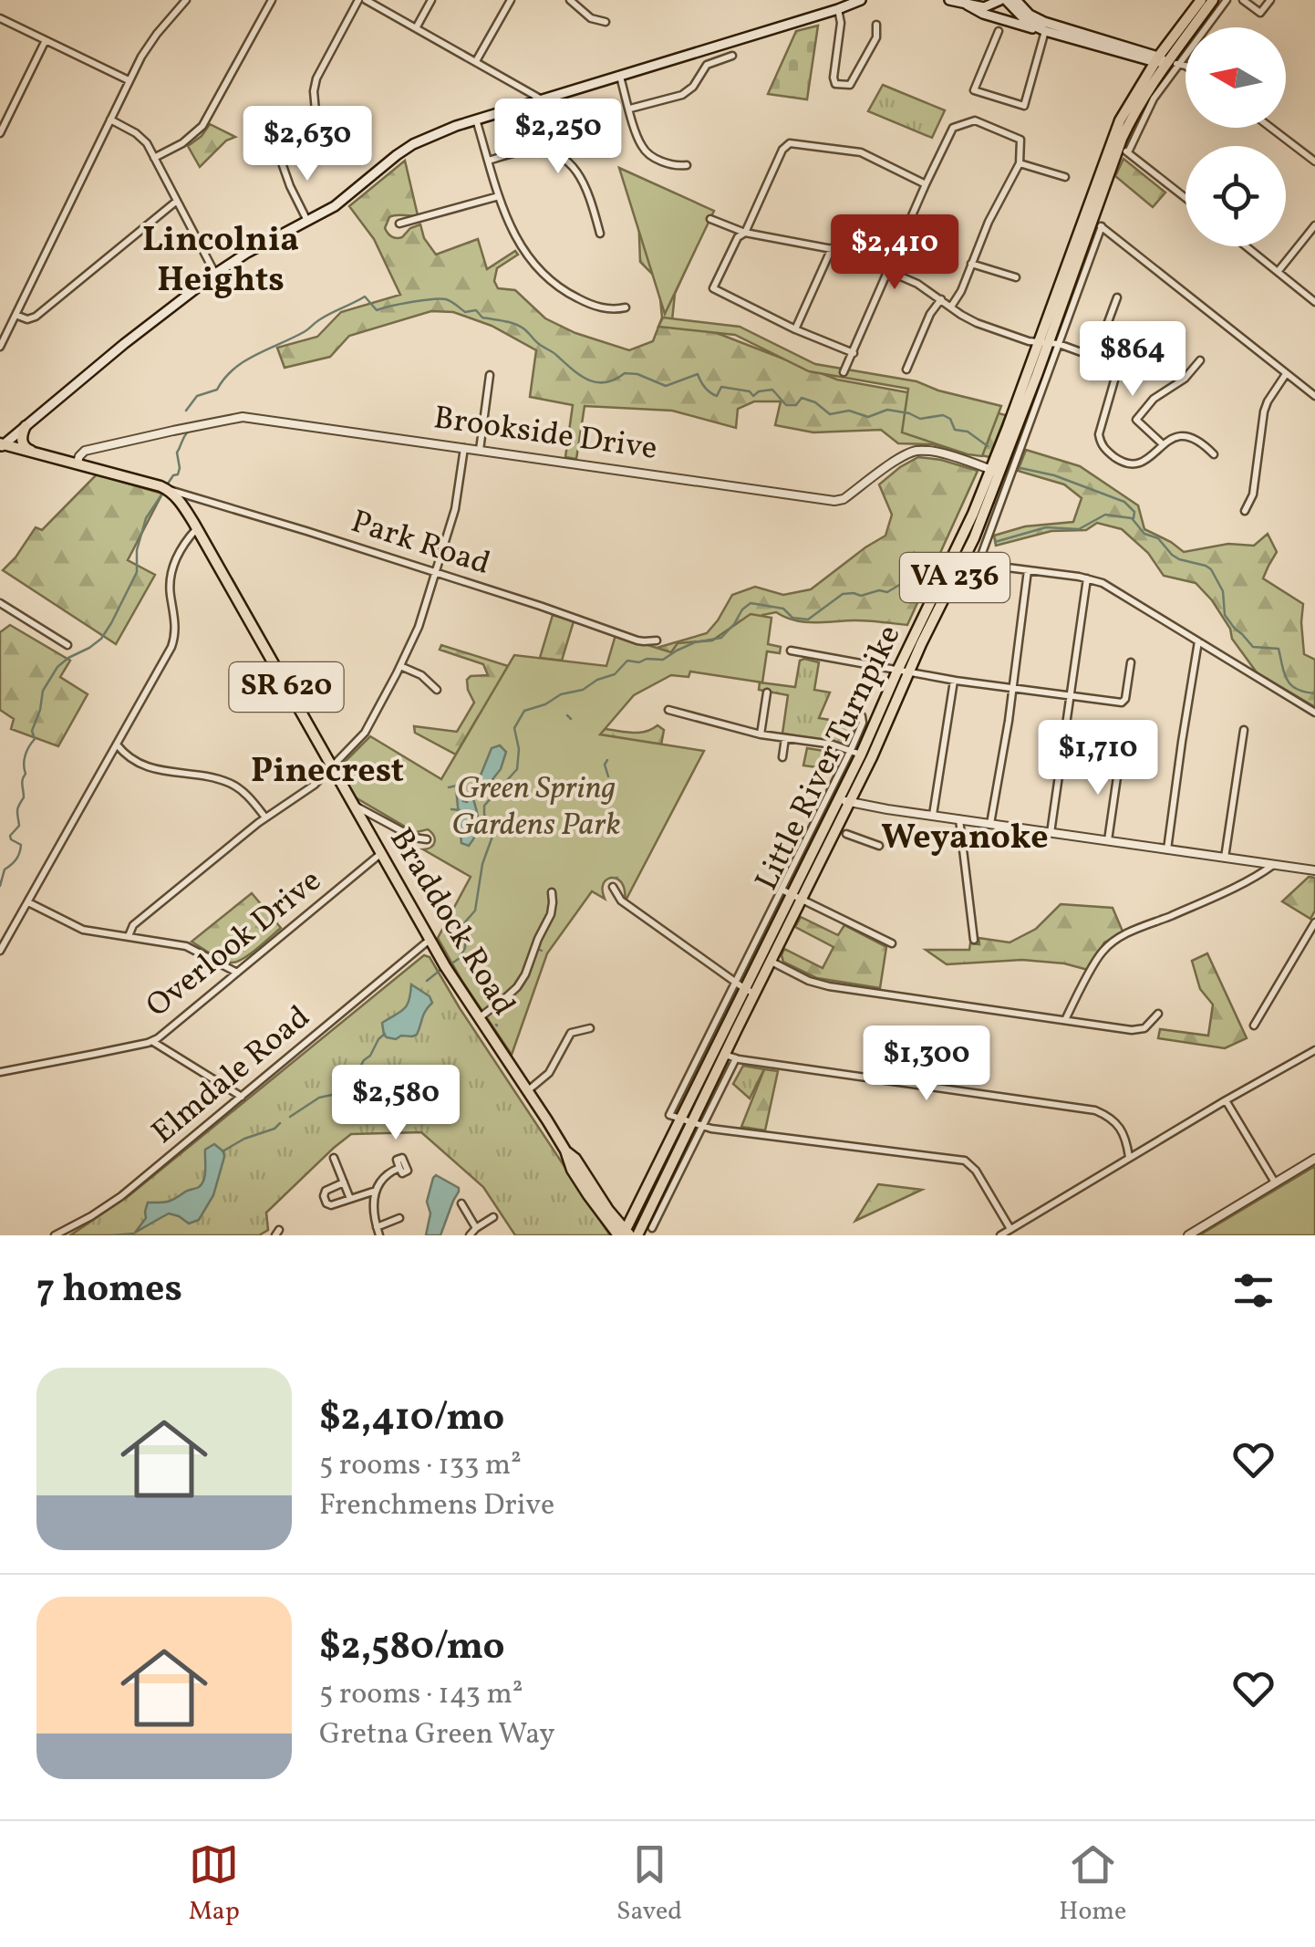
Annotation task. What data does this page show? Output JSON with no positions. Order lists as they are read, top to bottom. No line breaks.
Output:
{"streets":{"main road":["VA 236","SR 620","Little River Turnpike","Braddock Road"],"street":["Brookside Drive","Park Road","Overlook Drive","Elmdale Road"]},"crossings":[["Brookside Drive","Little River Turnpike"],["Park Road","Braddock Road"],["Little River Turnpike","Braddock Road"],["Braddock Road","Overlook Drive"],["Braddock Road","Elmdale Road"]],"districts":["Lincolnia Heights","Pinecrest","Weyanoke"],"parks":["Green Spring Gardens Park"],"north":"left","page":{"price":["$2,250","$2,630","$2,410","$864","$1,710","$1,300","$2,580"],"heading":"7 homes","list":[{"name":"$2,410/mo","note":"5 rooms · 133 m² · Frenchmens Drive"},{"name":"$2,580/mo","note":"5 rooms · 143 m² · Gretna Green Way"}],"tabs":["Map","Saved","Home"]}}
